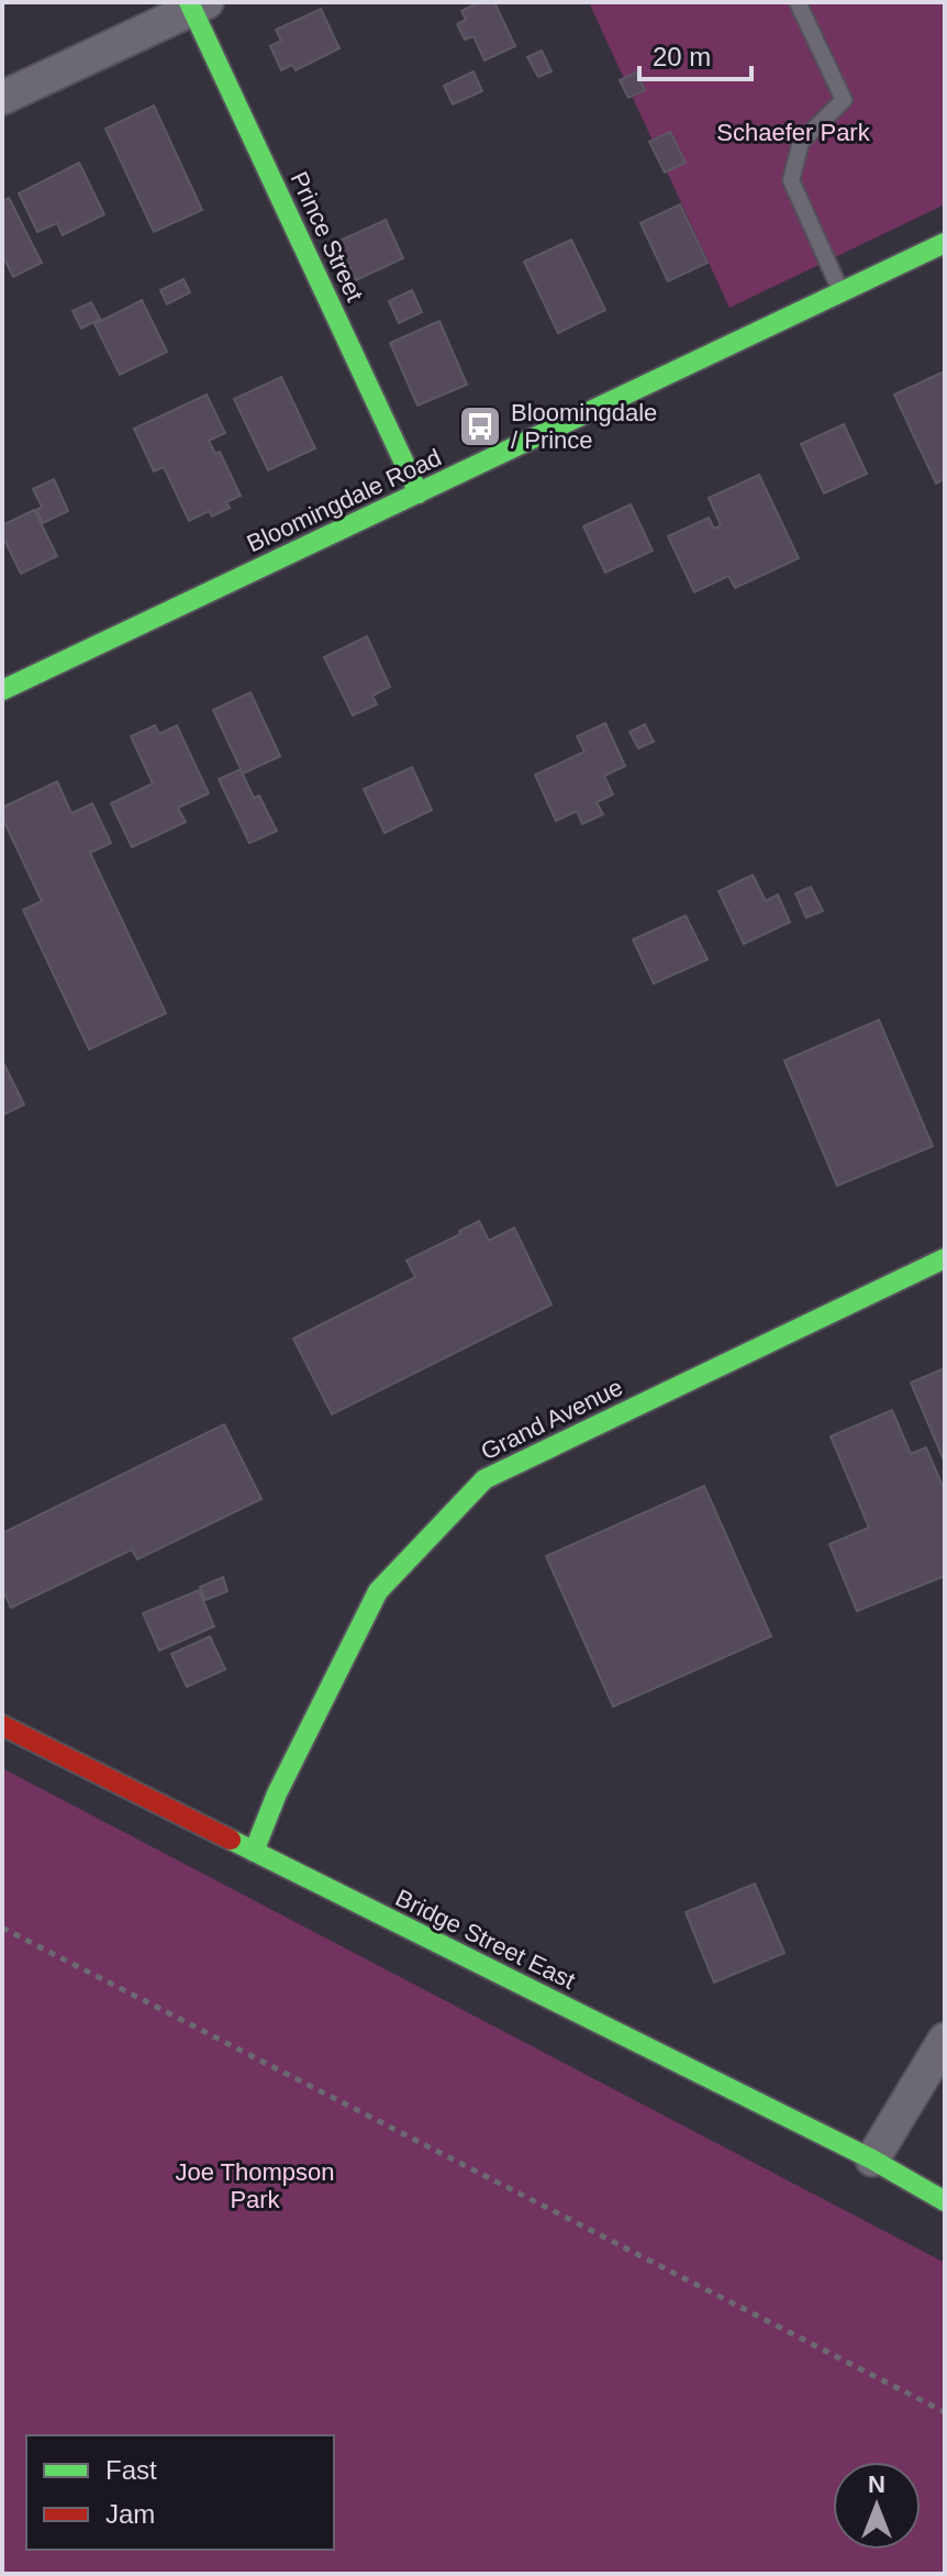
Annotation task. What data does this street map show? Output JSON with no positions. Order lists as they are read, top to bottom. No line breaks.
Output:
{"streets":{"main road":["Prince Street","Bloomingdale Road","Grand Avenue","Bridge Street East"]},"crossings":[["Prince Street","Bloomingdale Road"],["Grand Avenue","Bridge Street East"]],"parks":["Schaefer Park","Joe Thompson Park"],"places":{"bus stop":["Bloomingdale / Prince"]},"legend":["Fast","Jam"],"scale_bar":"20 m","north":"top"}
